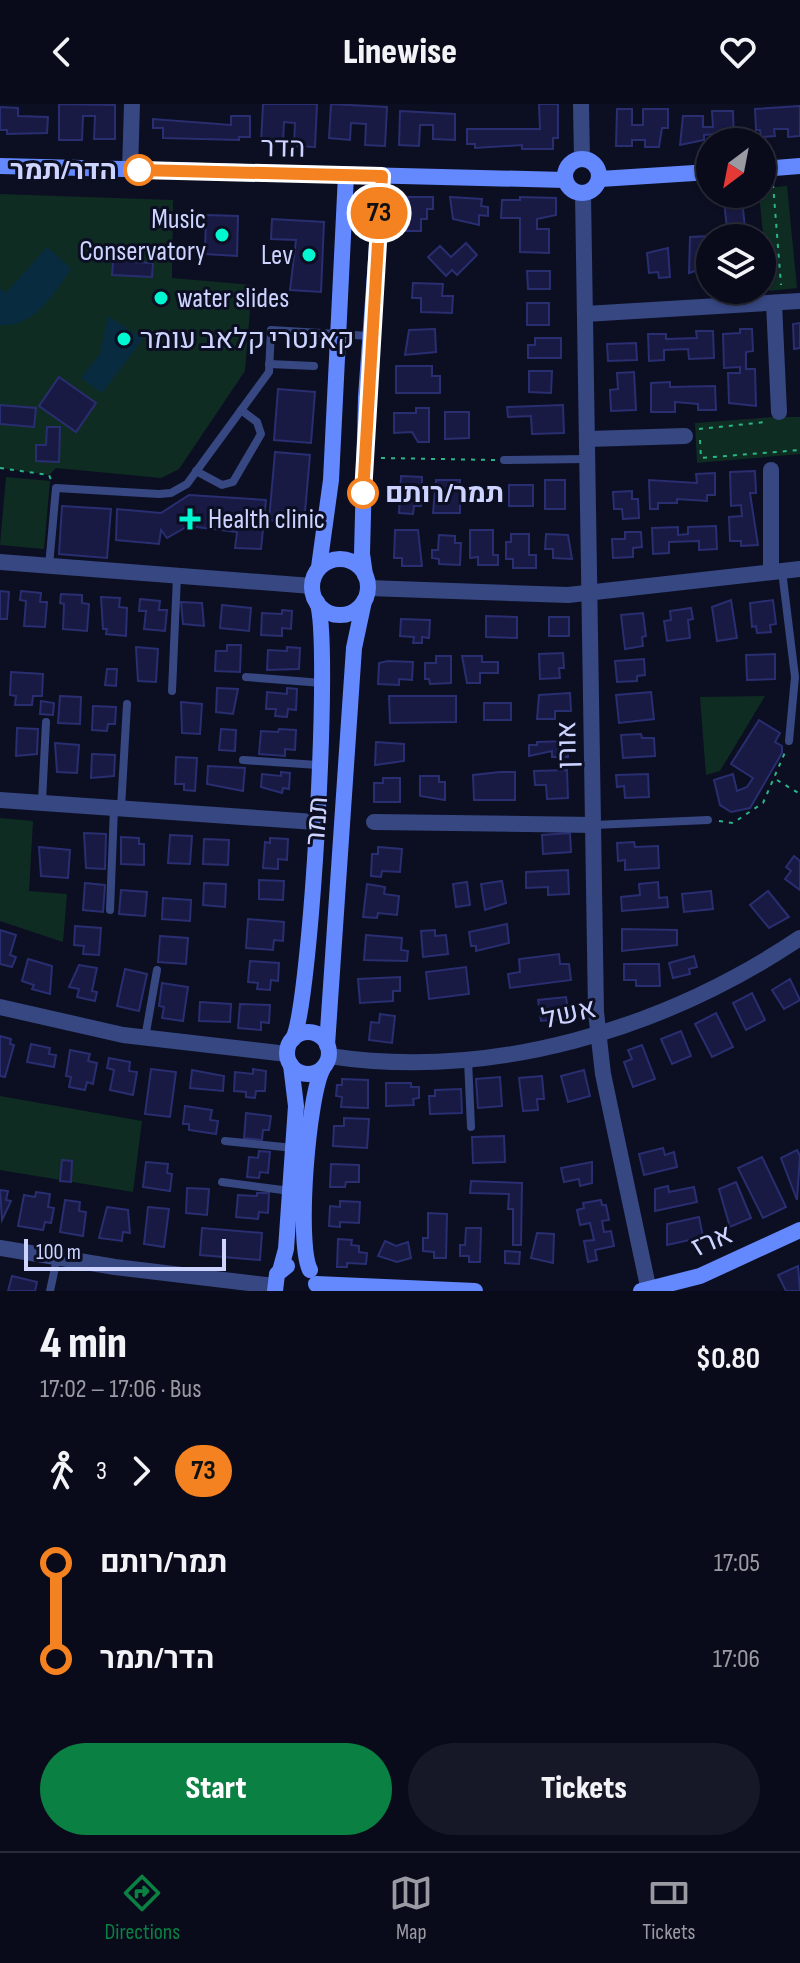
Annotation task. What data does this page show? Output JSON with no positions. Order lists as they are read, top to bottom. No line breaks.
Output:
{"streets":{"street":["הדר","אורן","תמר","אשל","ארז"]},"crossings":[["הדר","אורן"],["הדר","תמר"],["אורן","אשל"],["אורן","ארז"],["תמר","אשל"]],"places":{"other":["הדר/תמר","Music Conservatory","Lev","water slides","קאנטרי קלאב עומר","תמר/רותם"],"health":["Health clinic"]},"lines":["bus line 73"],"scale_bar":"100 m","north":"bottom left","page":{"header":"Linewise","on_map":"73","scale":"100 m","heading":["4 min","17:02 – 17:06 · Bus","$0.80"],"legs":["3","73"],"list":[{"name":"תמר/רותם","value":"17:05"},{"name":"הדר/תמר","value":"17:06"}],"buttons":["Start","Tickets"],"tabs":["Directions","Map","Tickets"]}}
